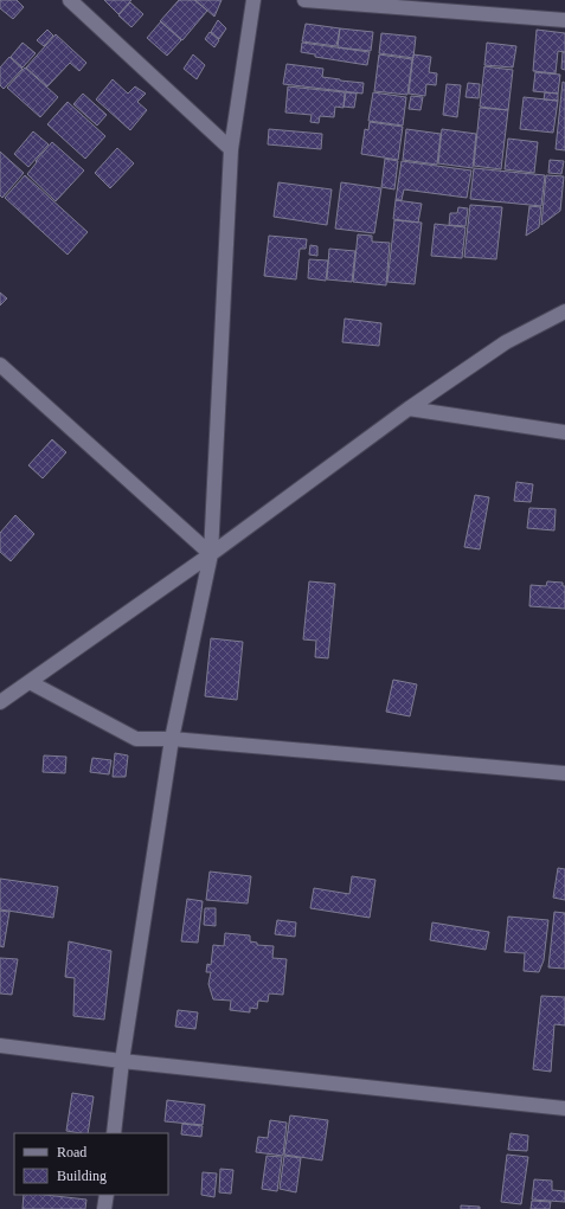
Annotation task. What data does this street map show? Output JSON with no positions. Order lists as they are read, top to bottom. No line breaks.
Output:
{"legend":["Road","Building"]}
